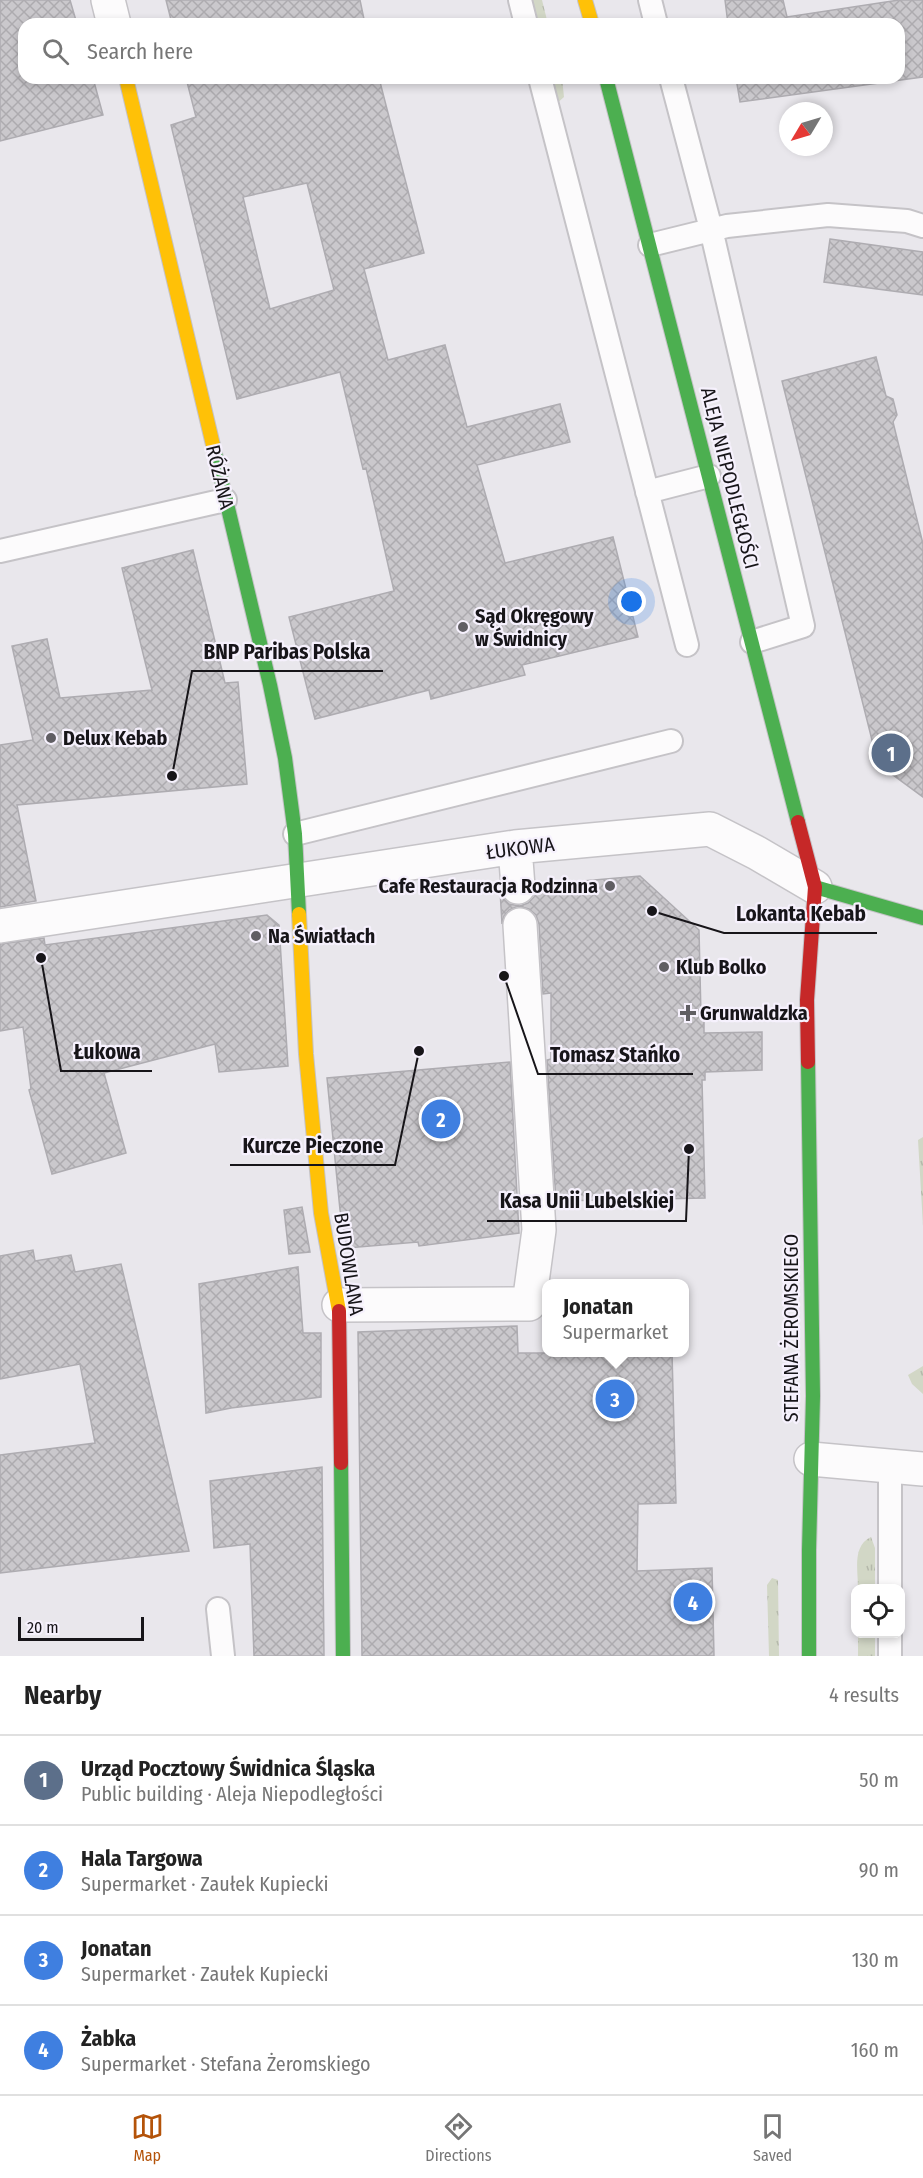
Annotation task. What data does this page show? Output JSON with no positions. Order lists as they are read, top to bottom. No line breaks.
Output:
{"streets":{"street":["RÓŻANA","ALEJA NIEPODLEGŁOŚCI","ŁUKOWA","BUDOWLANA","STEFANA ŻEROMSKIEGO"]},"crossings":[["RÓŻANA","ŁUKOWA"],["RÓŻANA","BUDOWLANA"],["ALEJA NIEPODLEGŁOŚCI","ŁUKOWA"],["ALEJA NIEPODLEGŁOŚCI","STEFANA ŻEROMSKIEGO"],["ŁUKOWA","BUDOWLANA"],["ŁUKOWA","STEFANA ŻEROMSKIEGO"]],"places":{"other":["Sąd Okręgowy w Świdnicy","Delux Kebab","BNP Paribas Polska","Cafe Restauracja Rodzinna","Lokanta Kebab","Na Światłach","Łukowa","Klub Bolko","Tomasz Stańko","Kurcze Pieczone","Kasa Unii Lubelskiej"],"health":["Grunwaldzka"]},"scale_bar":"20 m","north":"bottom left","page":{"search":"Search here","pins":["1","2","3","4"],"popup":["Jonatan","Supermarket"],"scale":"20 m","heading":["Nearby","4 results"],"list":[{"mark":"1","name":"Urząd Pocztowy Świdnica Śląska","note":"Public building · Aleja Niepodległości","value":"50 m"},{"mark":"2","name":"Hala Targowa","note":"Supermarket · Zaułek Kupiecki","value":"90 m"},{"mark":"3","name":"Jonatan","note":"Supermarket · Zaułek Kupiecki","value":"130 m"},{"mark":"4","name":"Żabka","note":"Supermarket · Stefana Żeromskiego","value":"160 m"}],"nav":["Map","Directions","Saved"]}}
